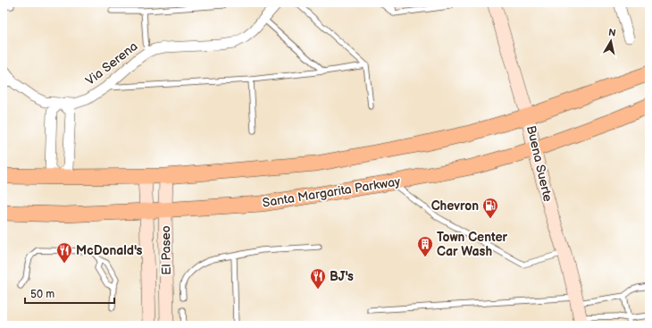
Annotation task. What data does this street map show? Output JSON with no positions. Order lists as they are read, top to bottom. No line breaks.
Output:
{"streets":{"main road":["Santa Margarita Parkway"],"street":["Via Serena","Buena Suerte","El Paseo"]},"crossings":[["Buena Suerte","Santa Margarita Parkway"],["Santa Margarita Parkway","El Paseo"]],"places":{"fuel station":["Chevron"],"building":["Town Center Car Wash"],"restaurant":["McDonald's","BJ's"]},"scale_bar":"50 m","north":"top"}
